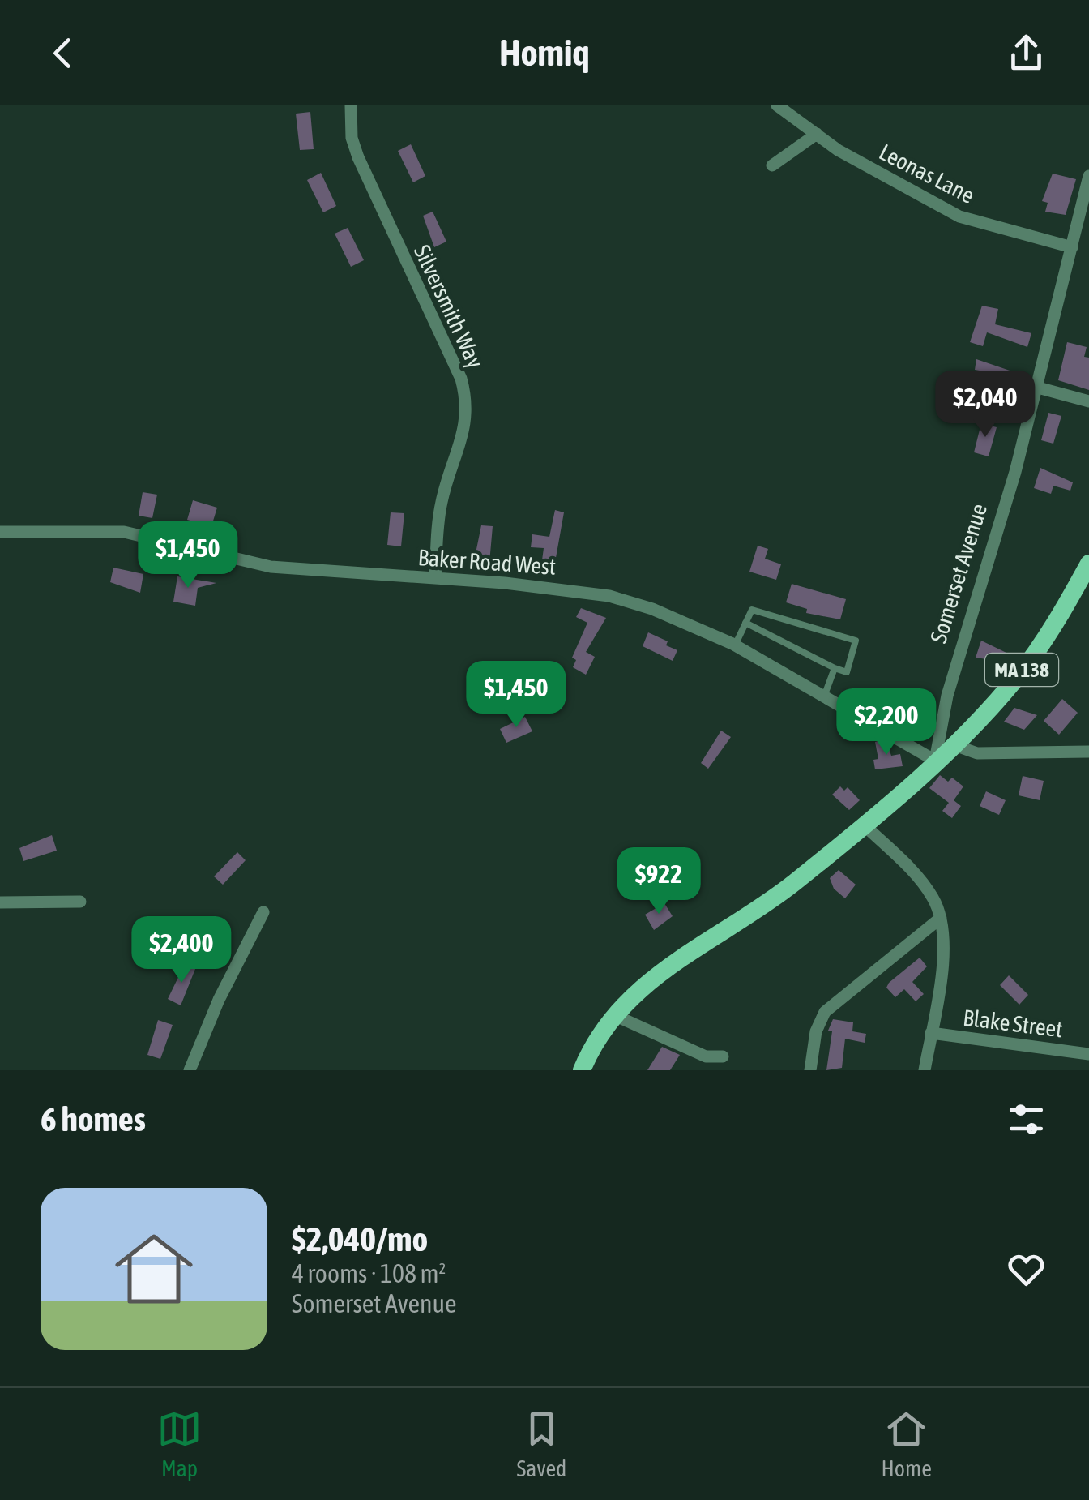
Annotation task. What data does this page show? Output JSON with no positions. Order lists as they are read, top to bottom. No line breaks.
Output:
{"streets":{"main road":["MA 138"],"street":["Leonas Lane","Silversmith Way","Baker Road West","Somerset Avenue","Blake Street"]},"crossings":[["Leonas Lane","Somerset Avenue"],["Silversmith Way","Baker Road West"],["Baker Road West","Somerset Avenue"],["Baker Road West","MA 138"],["Somerset Avenue","MA 138"]],"page":{"header":"Homiq","price":["$2,040","$1,450","$1,450","$2,200","$922","$2,400"],"heading":"6 homes","list":[{"name":"$2,040/mo","note":"4 rooms · 108 m² · Somerset Avenue"}],"tabs":["Map","Saved","Home"]}}
